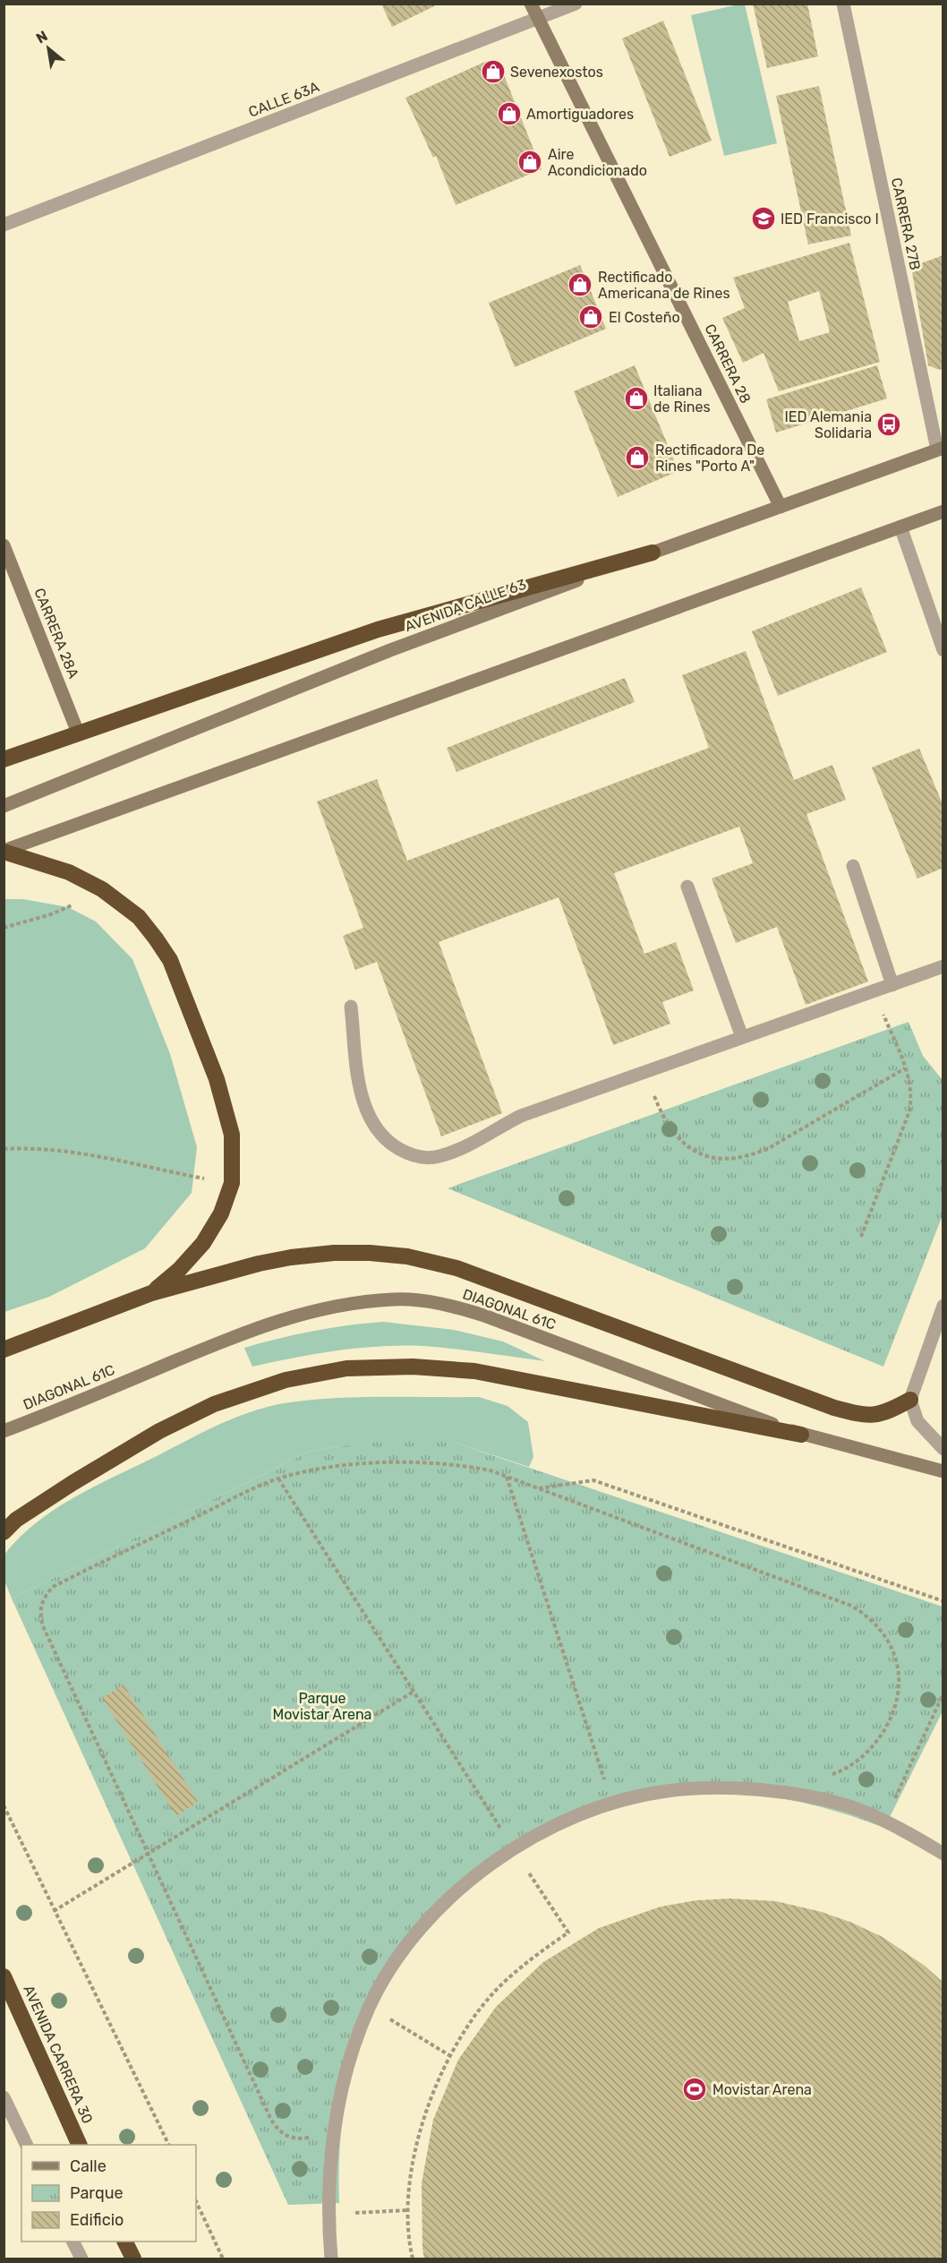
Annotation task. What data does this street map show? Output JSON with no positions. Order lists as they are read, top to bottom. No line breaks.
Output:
{"streets":{"highway":["AVENIDA CARRERA 30"],"main road":["CARRERA 28","AVENIDA CALLE 63","CARRERA 28A","DIAGONAL 61C"],"street":["CALLE 63A","CARRERA 27B"]},"crossings":[["CALLE 63A","CARRERA 28"],["CARRERA 27B","AVENIDA CALLE 63"],["CARRERA 28","AVENIDA CALLE 63"]],"parks":["Parque Movistar Arena"],"places":{"shop":["Sevenexostos","Amortiguadores","Aire Acondicionado","Rectificado Americana de Rines","El Costeño","Italiana de Rines","Rectificadora De Rines \"Porto A\""],"school or university":["IED Francisco I"],"bus stop":["IED Alemania Solidaria"],"sports":["Movistar Arena"]},"legend":["Calle","Parque","Edificio"],"north":"top left"}
